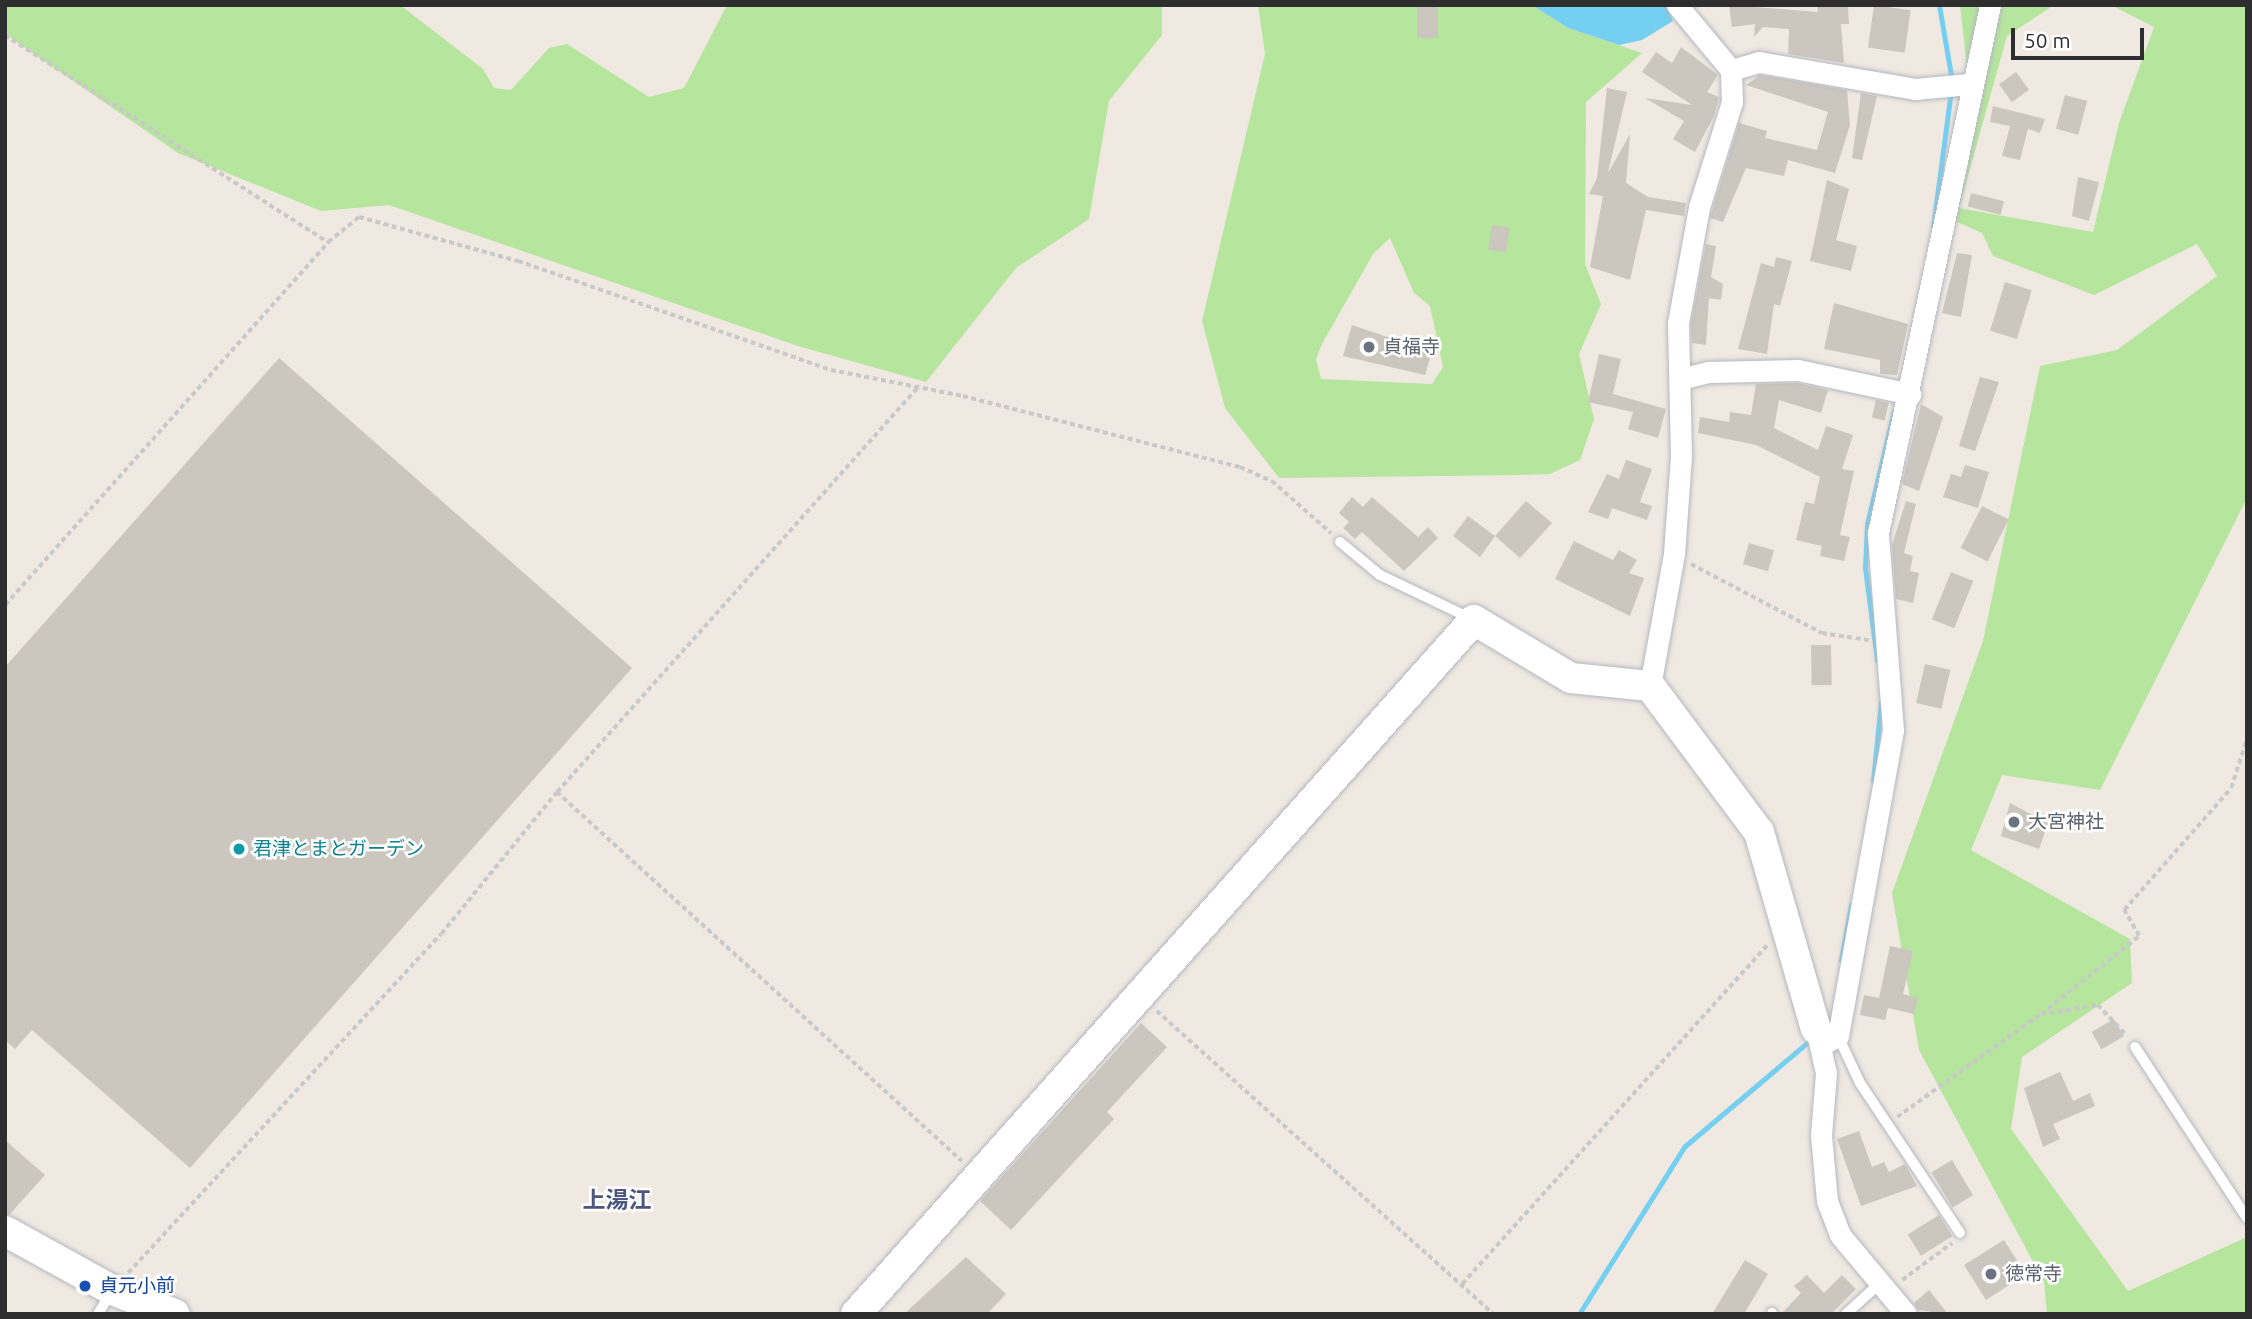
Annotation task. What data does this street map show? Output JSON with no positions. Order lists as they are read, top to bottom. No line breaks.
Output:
{"districts":["上湯江"],"places":["貞福寺","大宮神社","君津とまとガーデン","徳常寺","貞元小前"],"scale_bar":"50 m"}
